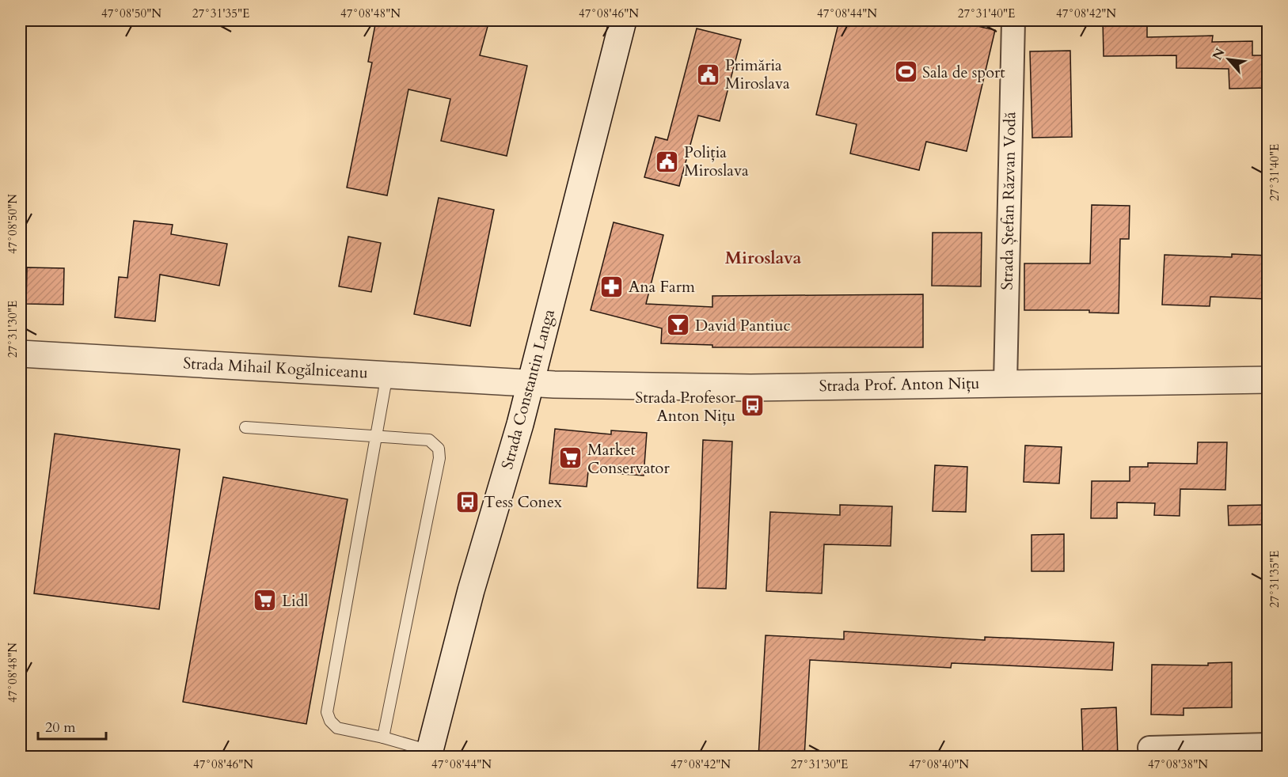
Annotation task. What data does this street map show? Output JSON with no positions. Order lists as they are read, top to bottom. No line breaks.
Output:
{"streets":{"street":["Strada Ștefan Răzvan Vodă","Strada Mihail Kogălniceanu","Strada Prof. Anton Nițu","Strada Constantin Langa"]},"crossings":[["Strada Ștefan Răzvan Vodă","Strada Prof. Anton Nițu"],["Strada Mihail Kogălniceanu","Strada Prof. Anton Nițu"],["Strada Mihail Kogălniceanu","Strada Constantin Langa"],["Strada Prof. Anton Nițu","Strada Constantin Langa"]],"districts":["Miroslava"],"places":{"sports":["Sala de sport"],"public building":["Primăria Miroslava","Poliția Miroslava"],"pharmacy":["Ana Farm"],"bar":["David Pantiuc"],"bus stop":["Strada Profesor Anton Nițu","Tess Conex"],"supermarket":["Market Conservator","Lidl"]},"scale_bar":"20 m","north":"top left","coordinates":["47°08'50\"N","27°31'35\"E","47°08'48\"N","47°08'46\"N","47°08'44\"N","27°31'40\"E","47°08'42\"N","27°31'30\"E","47°08'40\"N","47°08'38\"N"]}
